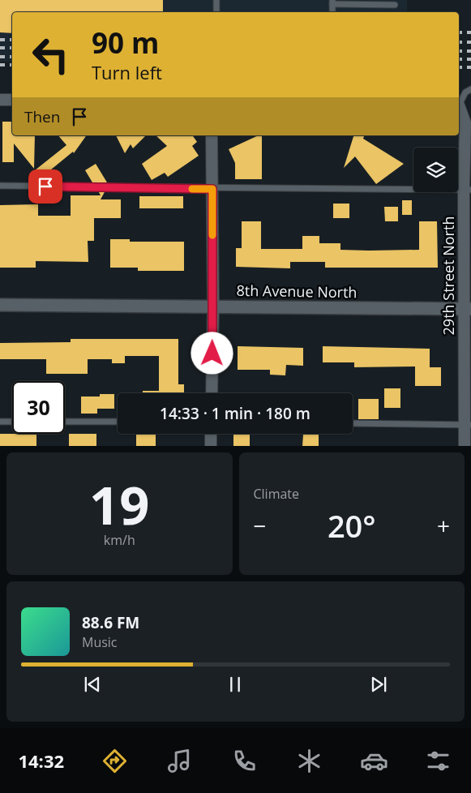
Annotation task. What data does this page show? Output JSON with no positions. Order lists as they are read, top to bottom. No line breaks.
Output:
{"streets":{"street":["29th Street North","8th Avenue North"]},"crossings":[["29th Street North","8th Avenue North"]],"page":{"turn":["90 m","Turn left"],"then":"Then","limit":"30","trip":"14:33 · 1 min · 180 m","tile":[["19","km/h"],"Climate"],"heat":["−","20°","+"],"song":["88.6 FM","Music"],"tabs":"14:32"}}
